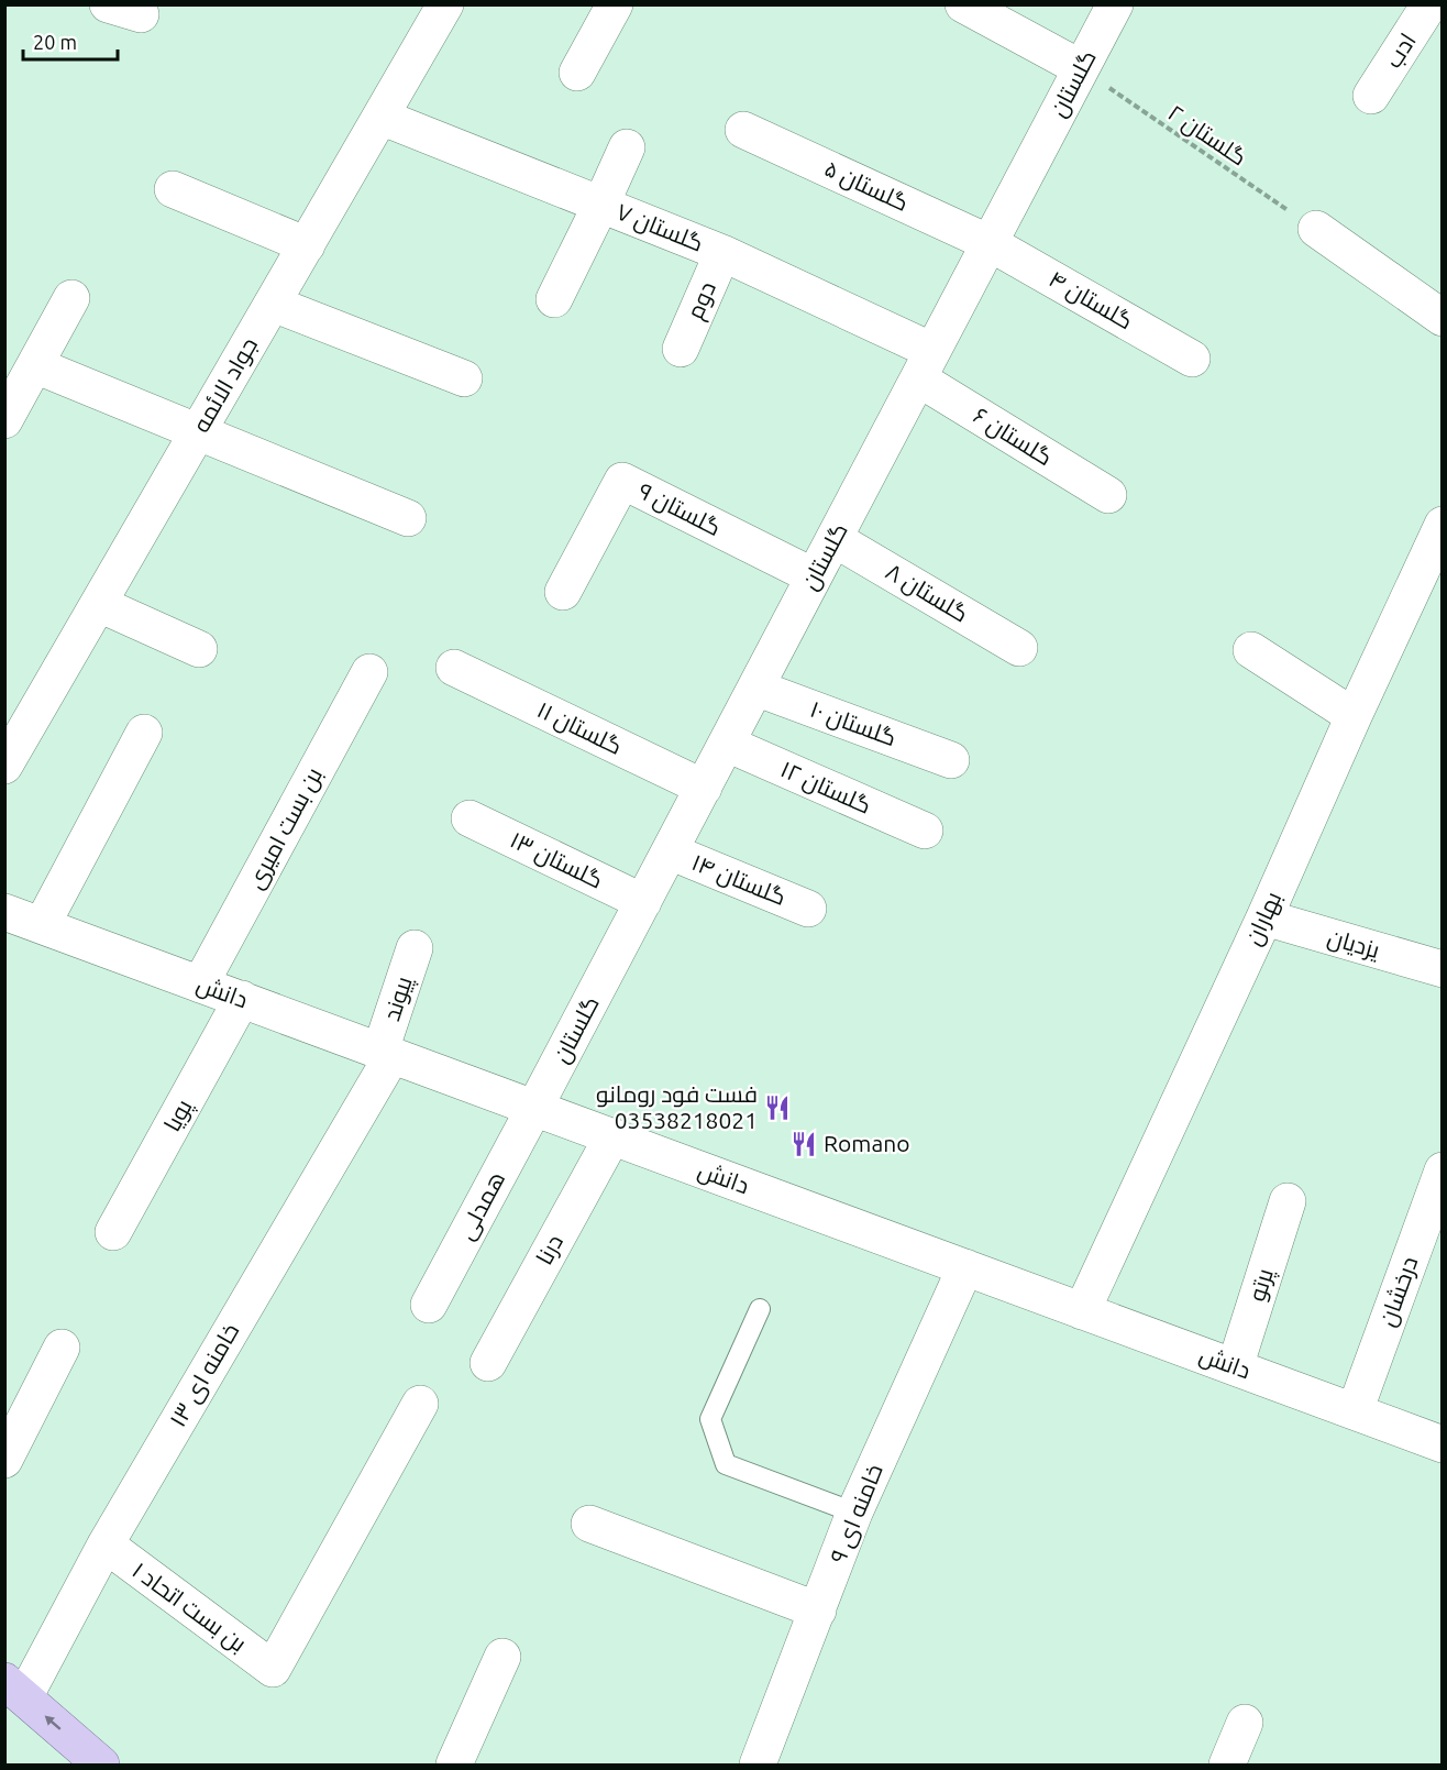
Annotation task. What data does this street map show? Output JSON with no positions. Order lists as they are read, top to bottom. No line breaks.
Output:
{"streets":{"street":["ادب","گلستان","گلستان ۵","گلستان ۷","دوم","گلستان ۴","جواد الائمه","گلستان ۶","گلستان ۹","گلستان ۸","گلستان ۱۰","گلستان ۱۱","گلستان ۱۲","بن بست امیری","گلستان ۱۳","گلستان ۱۴","بهاران","یزدیان","دانش","پیوند","پویا","همدلی","درنا","پرتو","درخشان","خامنه ای ۱۳","خامنه ای ۹","بن بست اتحاد ۱"],"path":["گلستان ۲"]},"crossings":[["گلستان","گلستان ۲"],["گلستان","گلستان ۵"],["گلستان","گلستان ۷"],["گلستان","گلستان ۴"],["گلستان","گلستان ۶"],["گلستان","گلستان ۹"],["گلستان","گلستان ۸"],["گلستان","گلستان ۱۰"],["گلستان","گلستان ۱۱"],["گلستان","گلستان ۱۲"],["گلستان","گلستان ۱۳"],["گلستان","گلستان ۱۴"],["گلستان","دانش"],["گلستان","همدلی"],["گلستان ۵","گلستان ۴"],["گلستان ۷","دوم"],["گلستان ۷","جواد الائمه"],["گلستان ۷","گلستان ۶"],["بن بست امیری","دانش"],["بهاران","یزدیان"],["بهاران","دانش"],["دانش","پیوند"],["دانش","پویا"],["دانش","همدلی"],["دانش","درنا"],["دانش","پرتو"],["دانش","درخشان"],["دانش","خامنه ای ۱۳"],["دانش","خامنه ای ۹"],["پیوند","خامنه ای ۱۳"],["خامنه ای ۱۳","بن بست اتحاد ۱"]],"places":{"restaurant":["فست فود رومانو 03538218021","Romano"]},"scale_bar":"20 m"}
